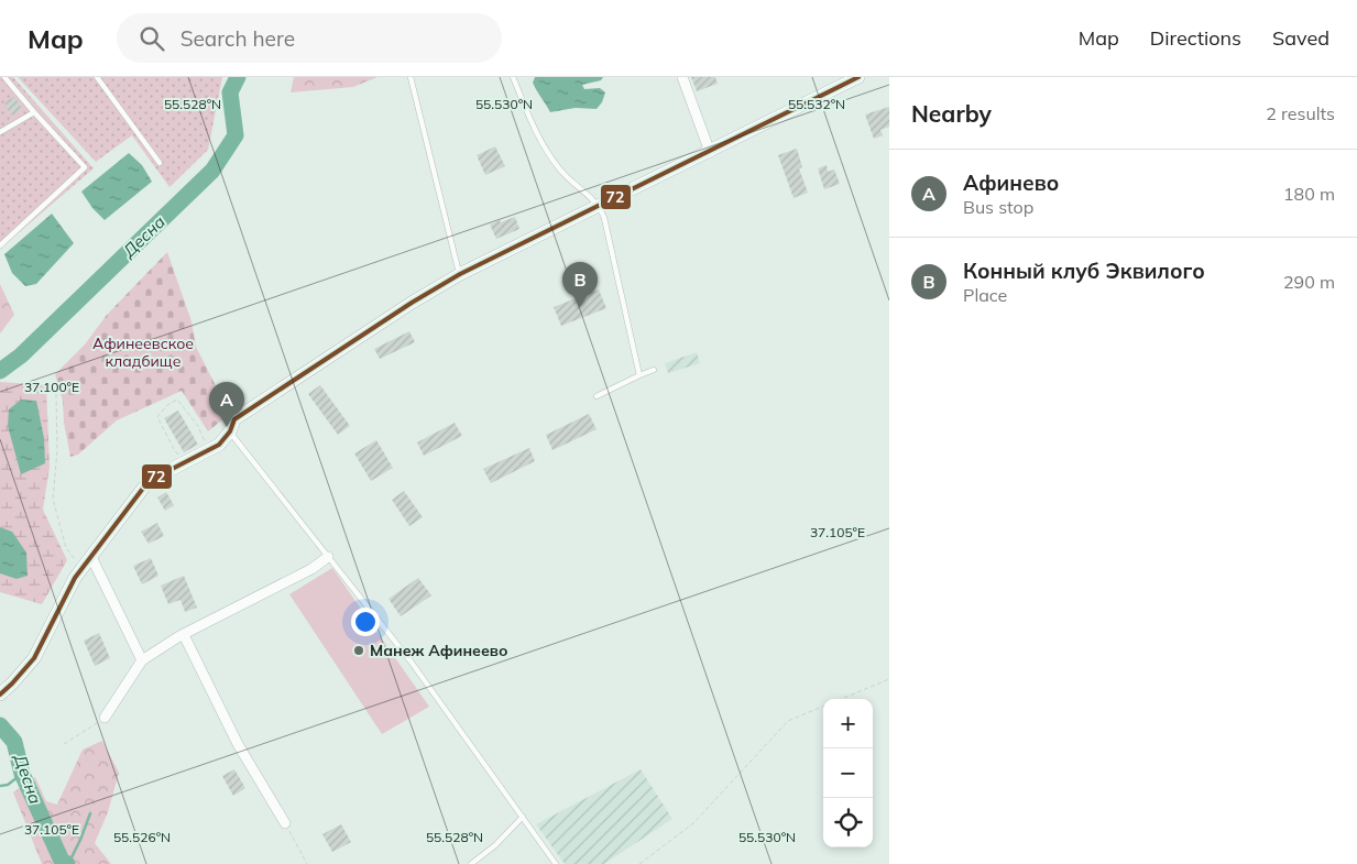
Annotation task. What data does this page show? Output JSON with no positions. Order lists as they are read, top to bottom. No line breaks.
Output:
{"water":["Десна"],"parks":["Афинеевское кладбище"],"places":["Манеж Афинеево"],"lines":["transit line 72"],"page":{"header":"Map","search":"Search here","nav":["Map","Directions","Saved"],"heading":["Nearby","2 results"],"list":[{"mark":"A","name":"Афинево","note":"Bus stop","value":"180 m"},{"mark":"B","name":"Конный клуб Эквилого","note":"Place","value":"290 m"}],"pins":["B","A"],"map_buttons":["+","−"]},"coordinates":["55.528°N","55.530°N","55.532°N","37.100°E","37.105°E","55.526°N"]}
